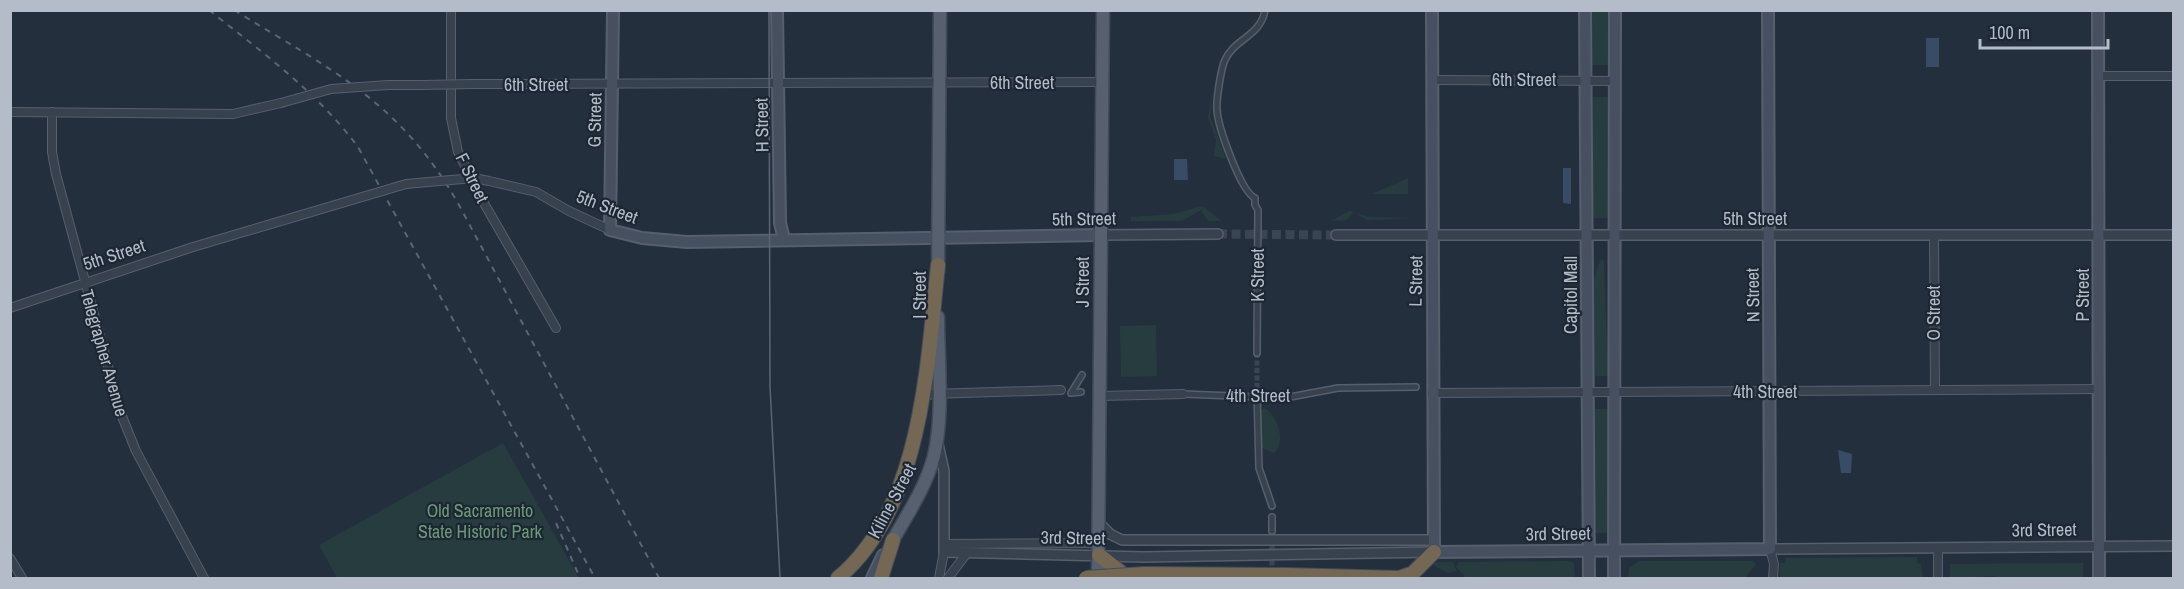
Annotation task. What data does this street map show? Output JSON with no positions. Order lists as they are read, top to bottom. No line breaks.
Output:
{"streets":{"main road":["G Street","H Street","5th Street","L Street","J Street","I Street","Capitol Mall","N Street","P Street","Kiline Street","3rd Street"],"street":["6th Street","F Street","K Street","O Street","Telegrapher Avenue","4th Street"]},"crossings":[["6th Street","G Street"],["6th Street","H Street"],["6th Street","L Street"],["6th Street","J Street"],["6th Street","I Street"],["6th Street","Capitol Mall"],["6th Street","Telegrapher Avenue"],["G Street","5th Street"],["H Street","5th Street"],["5th Street","L Street"],["5th Street","J Street"],["5th Street","I Street"],["5th Street","Capitol Mall"],["5th Street","N Street"],["5th Street","P Street"],["5th Street","O Street"],["5th Street","Telegrapher Avenue"],["L Street","4th Street"],["L Street","3rd Street"],["J Street","4th Street"],["J Street","3rd Street"],["I Street","Kiline Street"],["I Street","3rd Street"],["Capitol Mall","4th Street"],["Capitol Mall","3rd Street"],["N Street","4th Street"],["N Street","3rd Street"],["P Street","4th Street"],["P Street","3rd Street"],["O Street","4th Street"]],"parks":["Old Sacramento State Historic Park"],"scale_bar":"100 m"}
